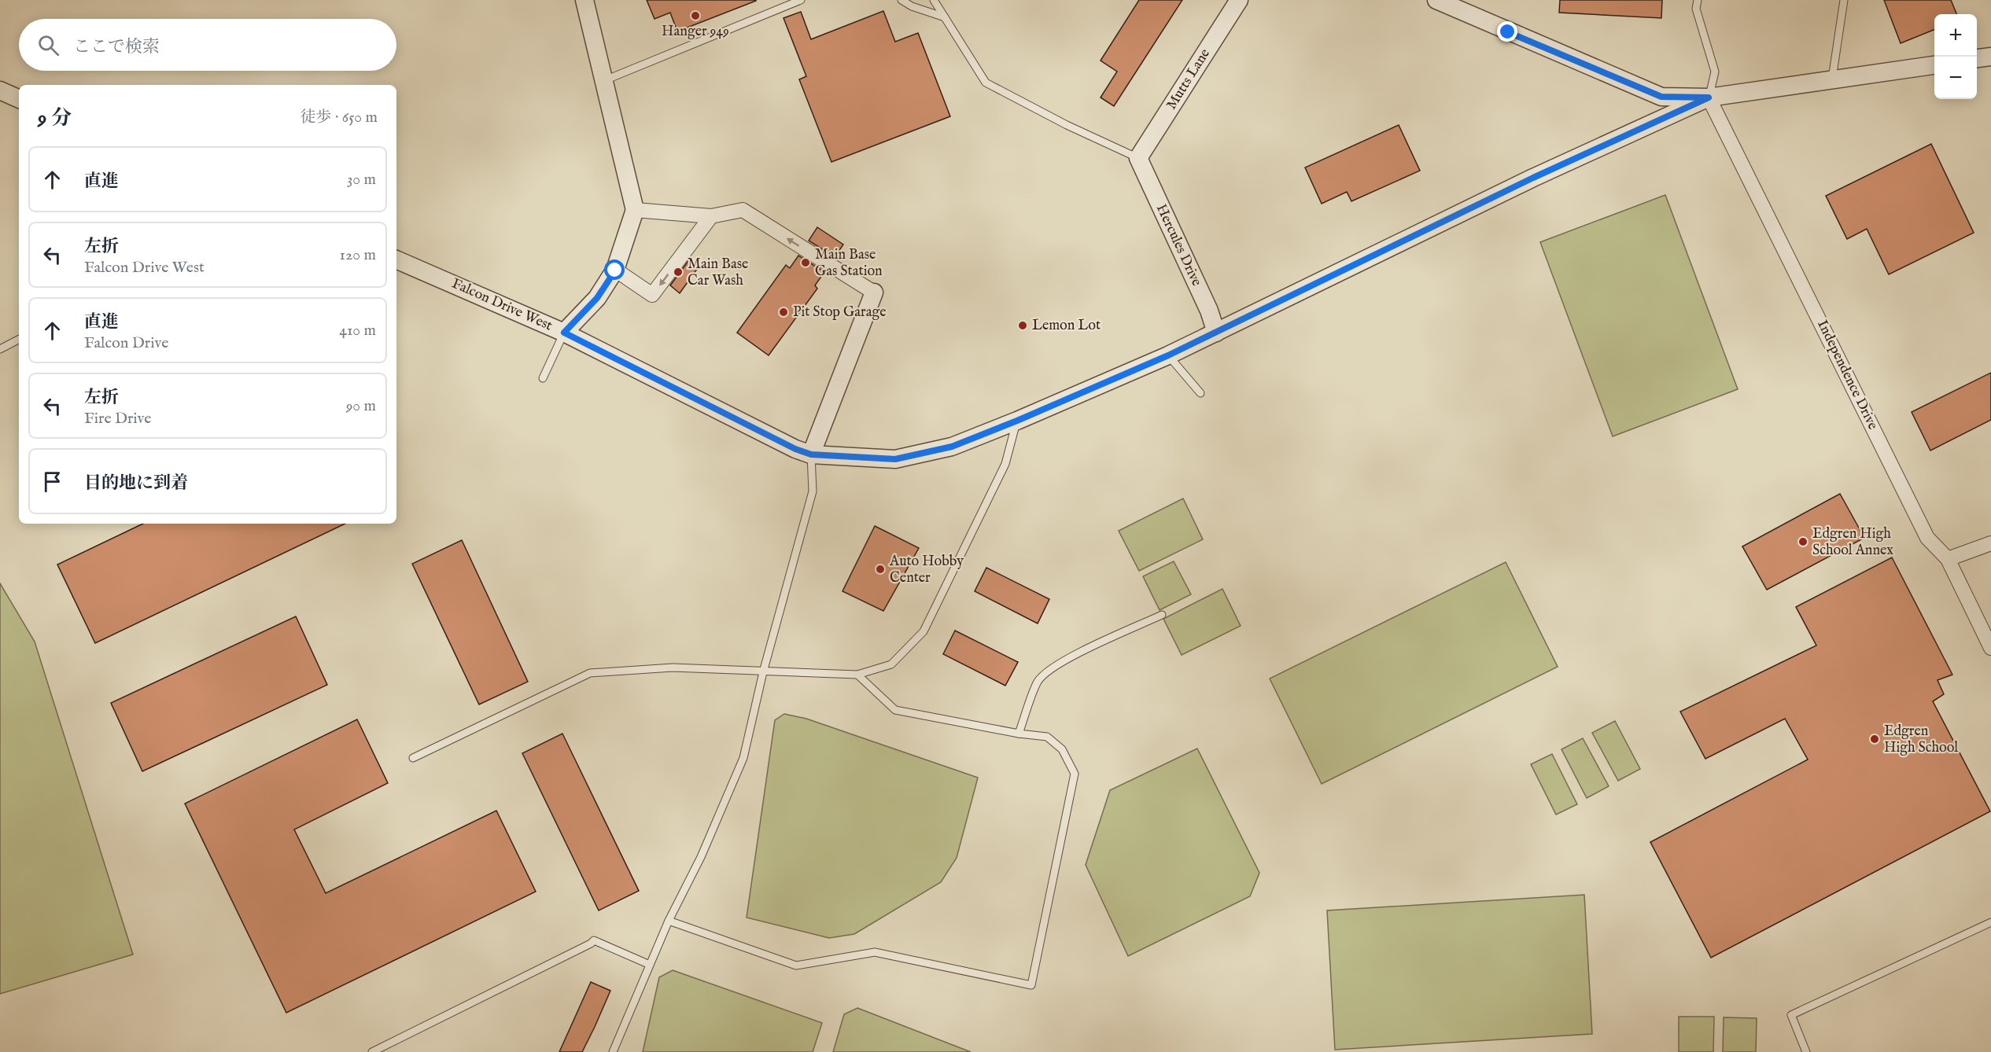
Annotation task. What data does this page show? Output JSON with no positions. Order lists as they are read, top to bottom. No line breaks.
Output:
{"streets":{"street":["Mutts Lane","Hercules Drive","Falcon Drive West","Independence Drive"]},"crossings":[["Mutts Lane","Hercules Drive"],["Hercules Drive","Falcon Drive West"],["Falcon Drive West","Independence Drive"]],"places":["Hanger 949","Main Base Gas Station","Main Base Car Wash","Pit Stop Garage","Lemon Lot","Edgren High School Annex","Auto Hobby Center","Edgren High School"],"page":{"map_buttons":["+","−"],"search":"ここで検索","heading":["9 分","徒歩 · 650 m"],"list":[["直進","30 m"],["左折","Falcon Drive West","120 m"],["直進","Falcon Drive","410 m"],["左折","Fire Drive","90 m"],"目的地に到着"]}}
